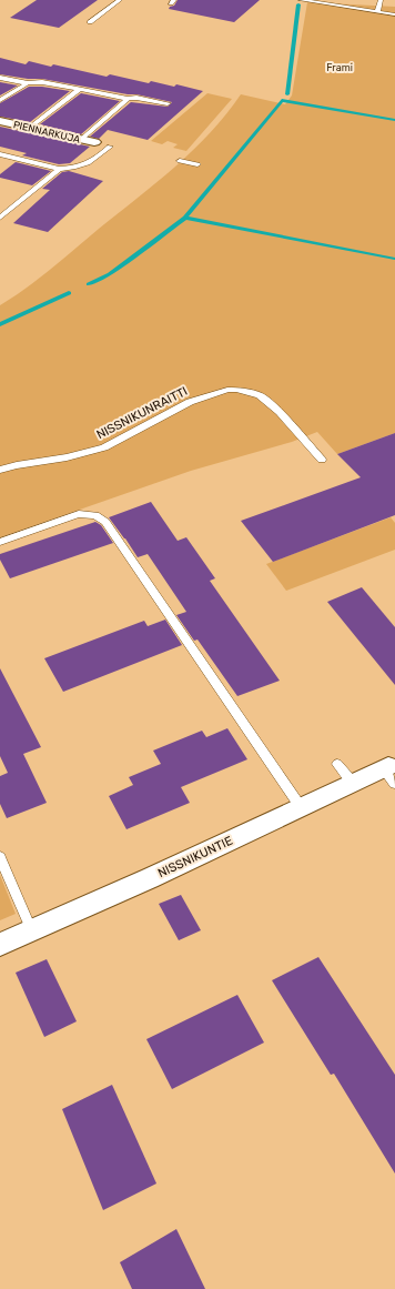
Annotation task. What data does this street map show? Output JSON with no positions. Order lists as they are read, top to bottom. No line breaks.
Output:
{"streets":{"street":["PIENNARKUJA","NISSNIKUNTIE"],"lane":["NISSNIKUNRAITTI"]},"parks":["Frami"]}
